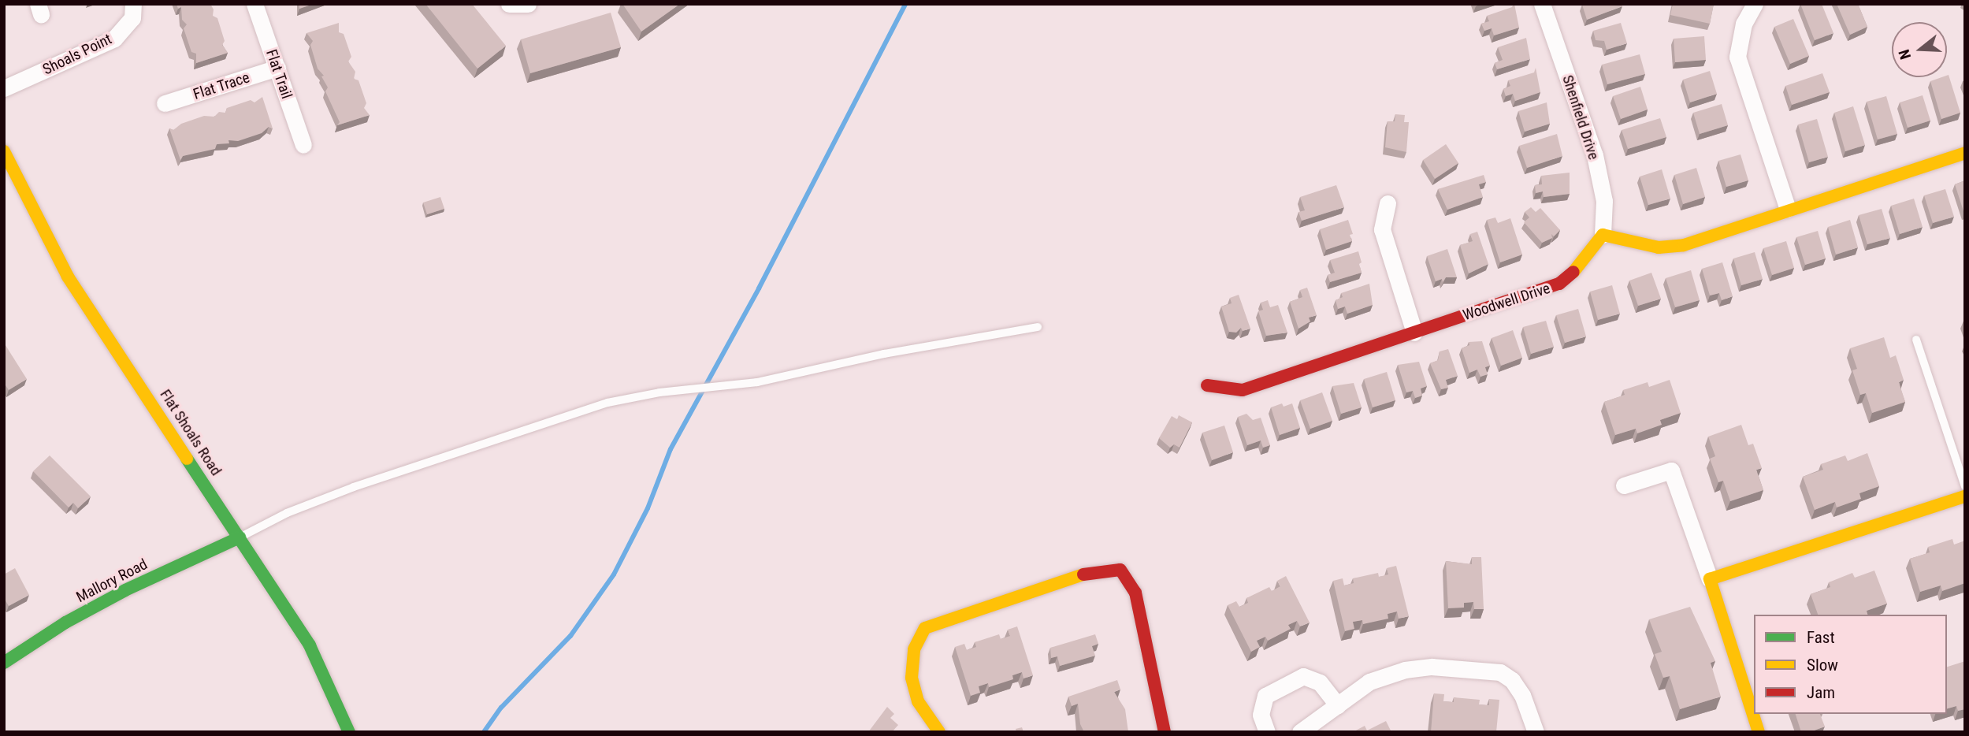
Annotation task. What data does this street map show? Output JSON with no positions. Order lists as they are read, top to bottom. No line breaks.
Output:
{"streets":{"street":["Shoals Point","Flat Trail","Flat Trace","Shenfield Drive","Woodwell Drive","Flat Shoals Road","Mallory Road"]},"crossings":[["Flat Trail","Flat Trace"],["Shenfield Drive","Woodwell Drive"],["Flat Shoals Road","Mallory Road"]],"legend":["Fast","Slow","Jam"],"north":"left"}
